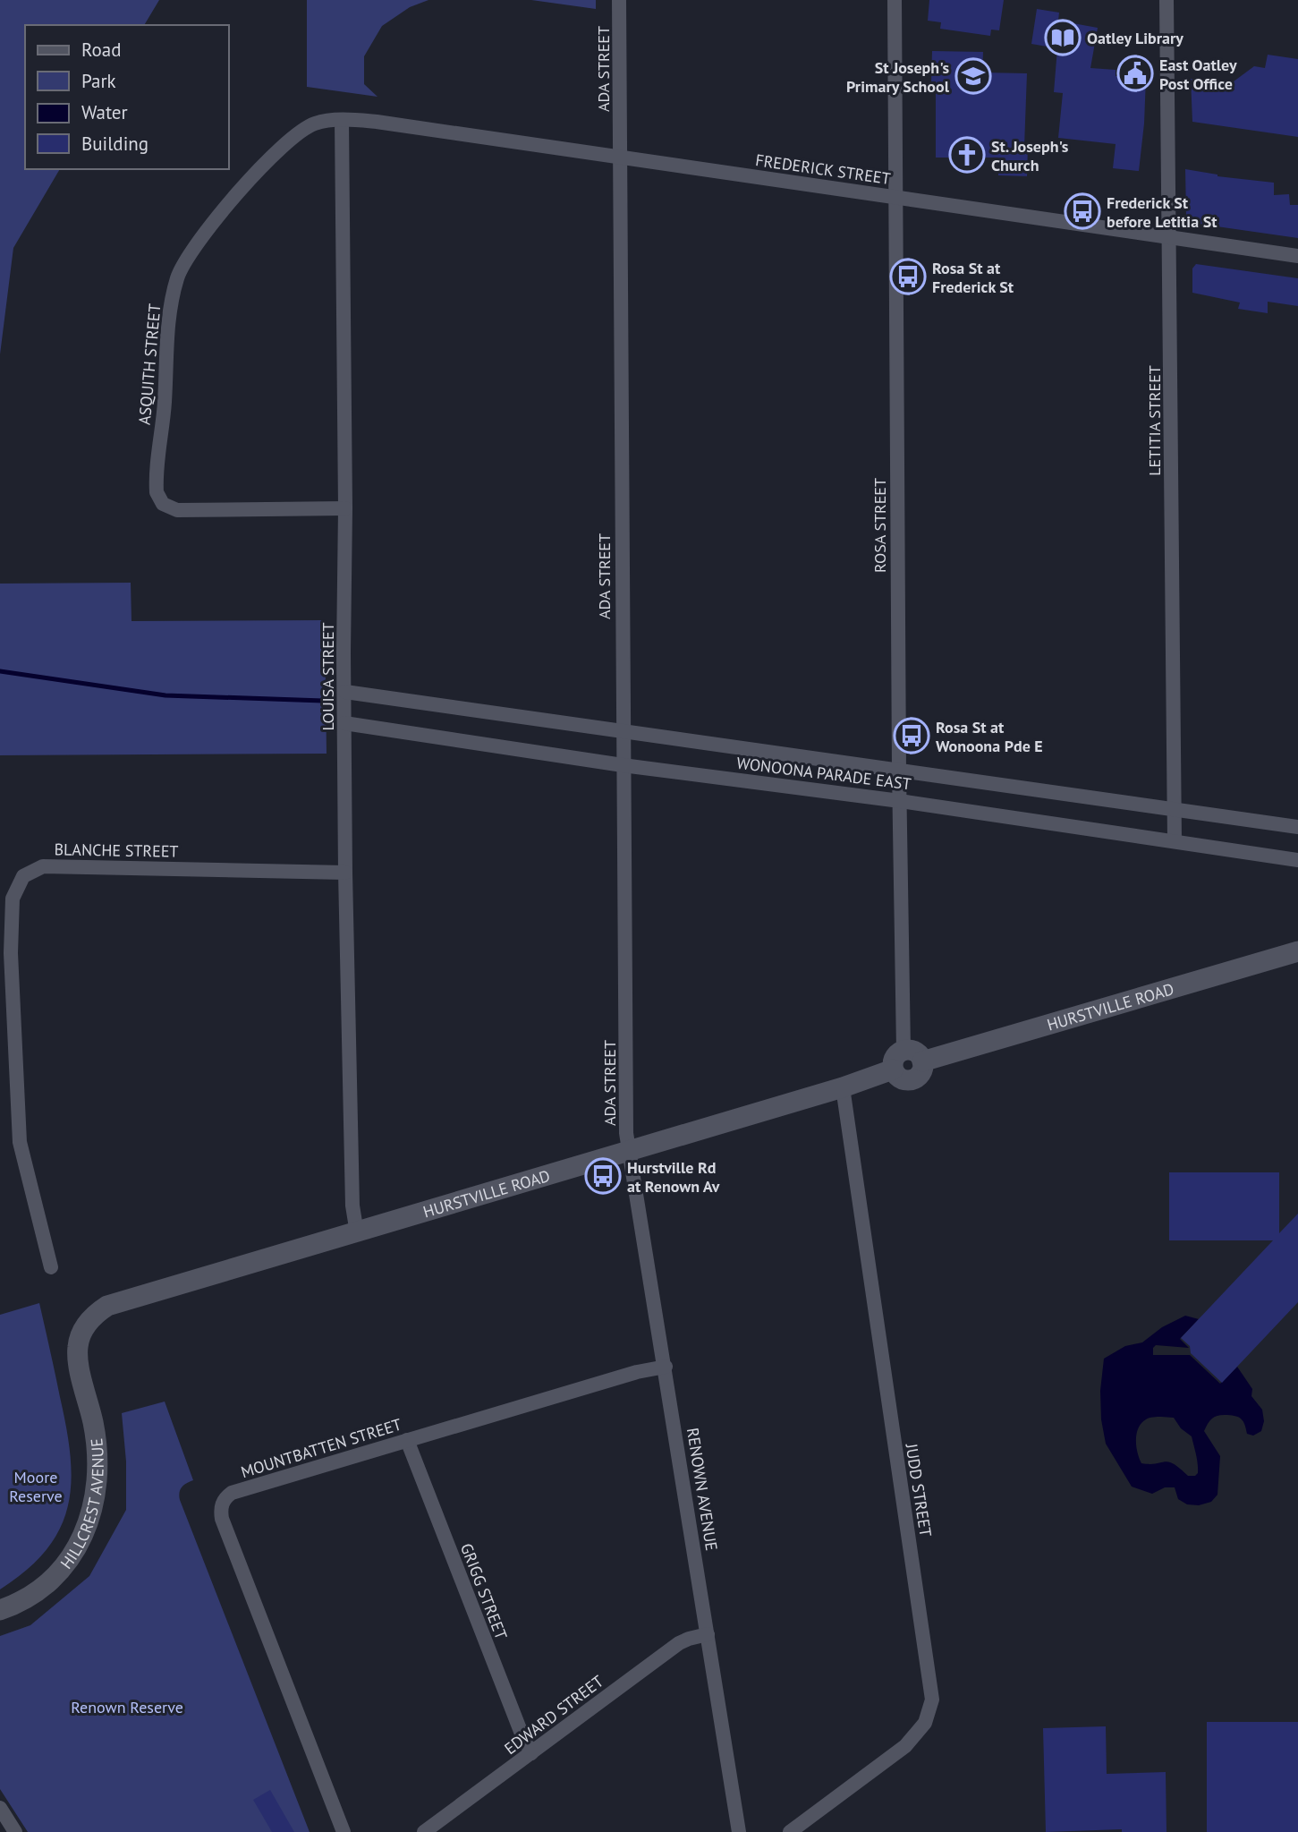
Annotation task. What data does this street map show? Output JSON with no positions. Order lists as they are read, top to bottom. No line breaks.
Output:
{"streets":{"main road":["HURSTVILLE ROAD","HILLCREST AVENUE"],"street":["ADA STREET","FREDERICK STREET","ASQUITH STREET","LETITIA STREET","ROSA STREET","LOUISA STREET","WONOONA PARADE EAST","BLANCHE STREET","MOUNTBATTEN STREET","RENOWN AVENUE","JUDD STREET","GRIGG STREET","EDWARD STREET"]},"crossings":[["ADA STREET","FREDERICK STREET"],["ADA STREET","WONOONA PARADE EAST"],["ADA STREET","HURSTVILLE ROAD"],["ADA STREET","RENOWN AVENUE"],["FREDERICK STREET","ASQUITH STREET"],["FREDERICK STREET","LETITIA STREET"],["FREDERICK STREET","ROSA STREET"],["FREDERICK STREET","LOUISA STREET"],["ASQUITH STREET","LOUISA STREET"],["LETITIA STREET","WONOONA PARADE EAST"],["ROSA STREET","WONOONA PARADE EAST"],["ROSA STREET","HURSTVILLE ROAD"],["LOUISA STREET","WONOONA PARADE EAST"],["LOUISA STREET","BLANCHE STREET"],["LOUISA STREET","HURSTVILLE ROAD"],["HURSTVILLE ROAD","RENOWN AVENUE"],["HURSTVILLE ROAD","JUDD STREET"],["HURSTVILLE ROAD","HILLCREST AVENUE"],["MOUNTBATTEN STREET","RENOWN AVENUE"],["MOUNTBATTEN STREET","GRIGG STREET"],["RENOWN AVENUE","EDWARD STREET"],["GRIGG STREET","EDWARD STREET"]],"parks":["Moore Reserve","Renown Reserve"],"places":{"library":["Oatley Library"],"public building":["East Oatley Post Office"],"school or university":["St Joseph's Primary School"],"church":["St. Joseph's Church"],"bus stop":["Frederick St before Letitia St","Rosa St at Frederick St","Rosa St at Wonoona Pde E","Hurstville Rd at Renown Av"]},"legend":["Road","Park","Water","Building"]}
